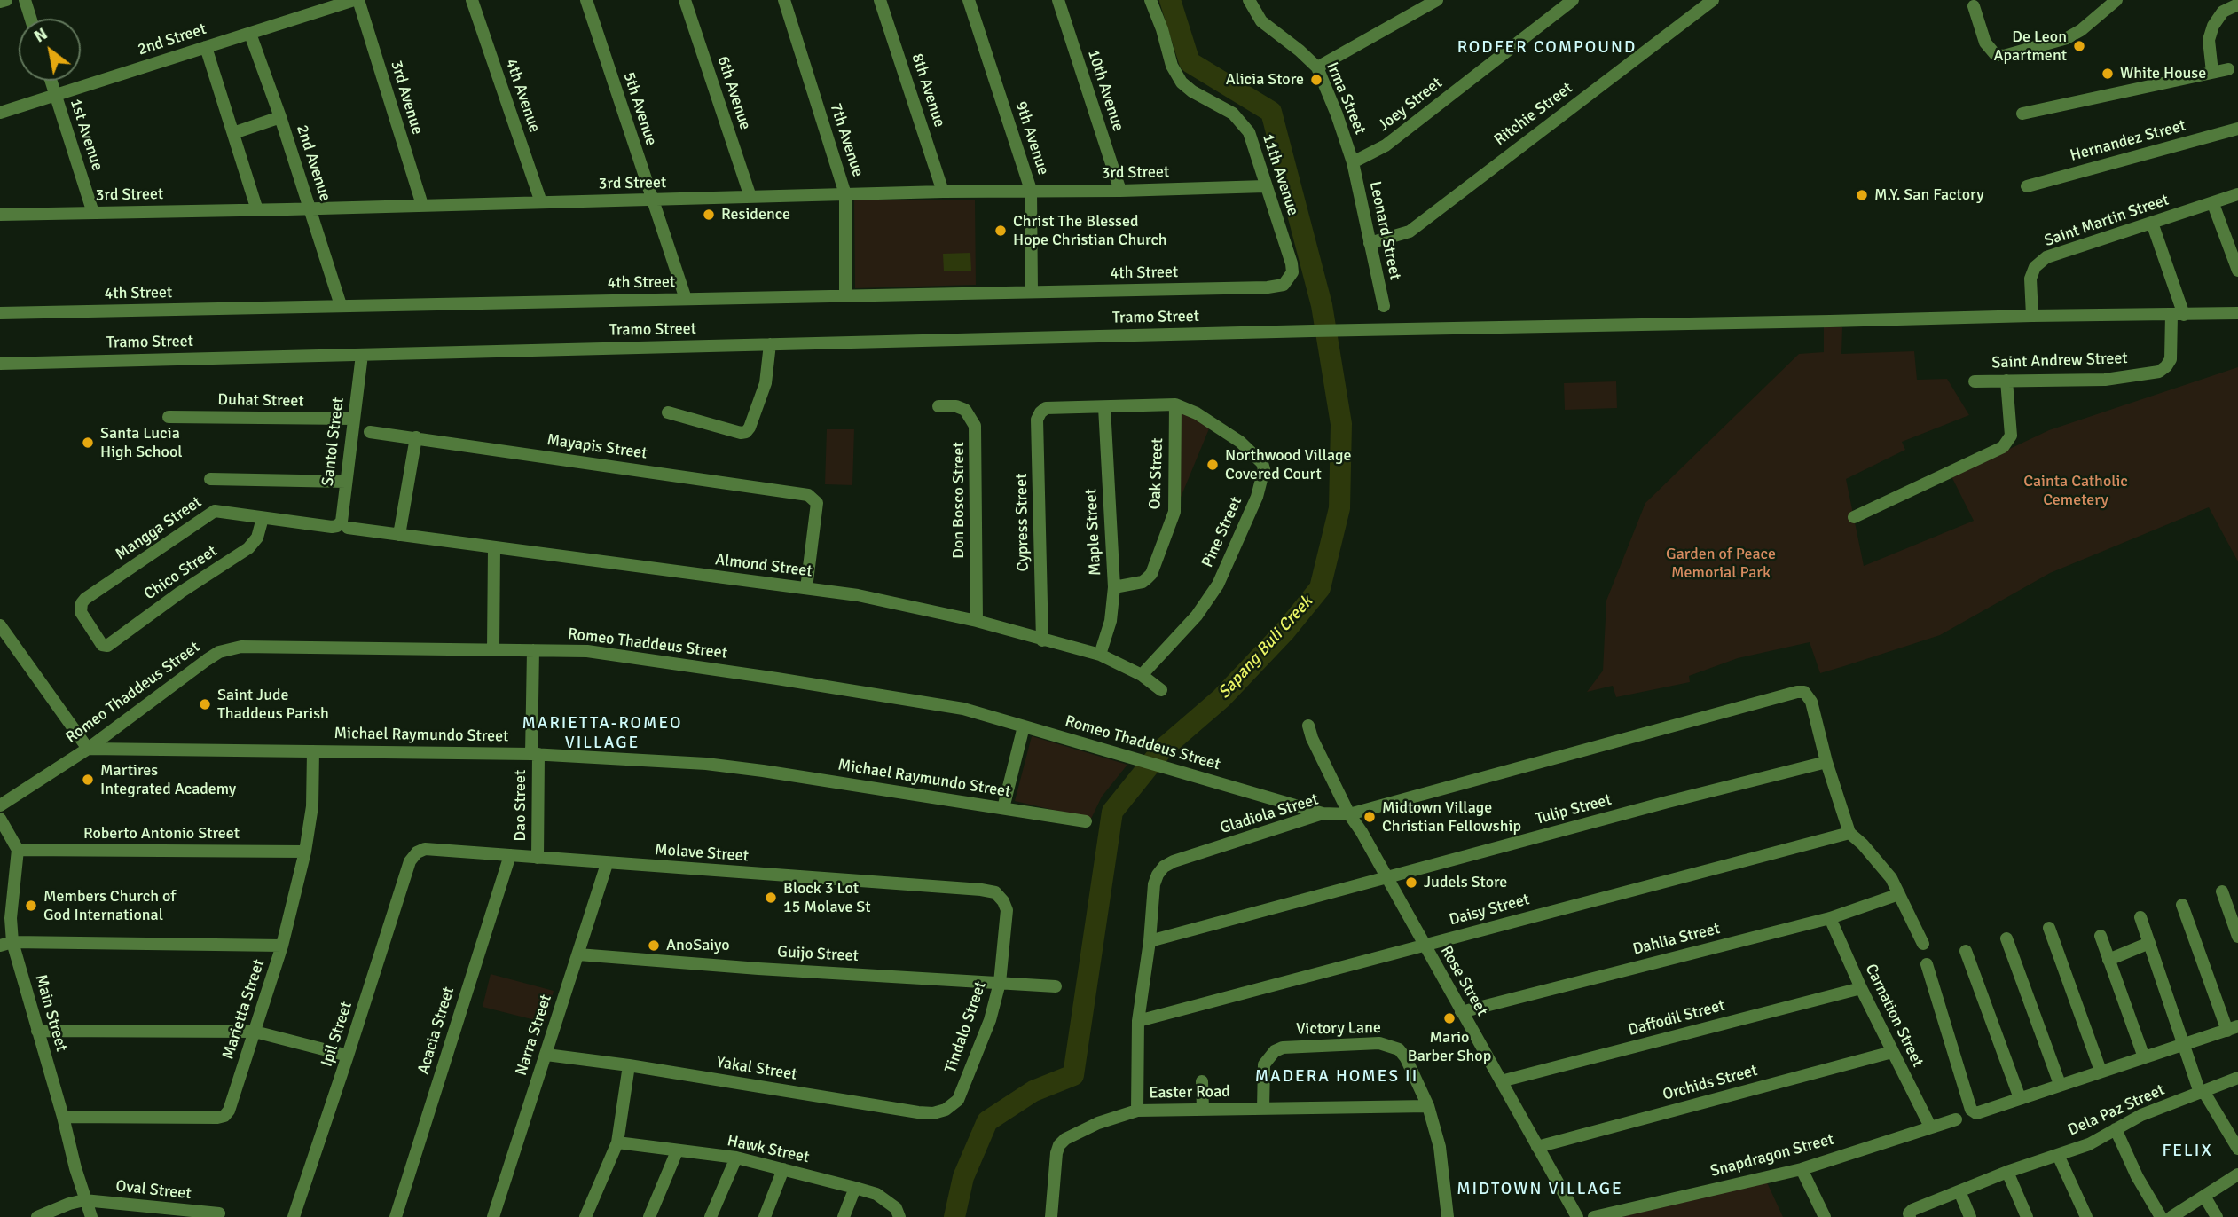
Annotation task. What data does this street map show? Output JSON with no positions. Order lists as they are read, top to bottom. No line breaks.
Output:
{"streets":{"street":["2nd Street","8th Avenue","10th Avenue","6th Avenue","4th Avenue","3rd Avenue","Irma Street","Joey Street","5th Avenue","Ritchie Street","1st Avenue","9th Avenue","7th Avenue","Hernandez Street","2nd Avenue","3rd Street","11th Avenue","Saint Martin Street","Leonard Street","4th Street","Tramo Street","Saint Andrew Street","Duhat Street","Santol Street","Mayapis Street","Oak Street","Don Bosco Street","Cypress Street","Mangga Street","Maple Street","Pine Street","Almond Street","Chico Street","Romeo Thaddeus Street","Michael Raymundo Street","Dao Street","Tulip Street","Gladiola Street","Roberto Antonio Street","Molave Street","Daisy Street","Dahlia Street","Guijo Street","Rose Street","Marietta Street","Main Street","Carnation Street","Daffodil Street","Tindalo Street","Victory Lane","Acacia Street","Ipil Street","Narra Street","Yakal Street","Orchids Street","Easter Road","Dela Paz Street","Hawk Street","Snapdragon Street","Oval Street"]},"crossings":[["2nd Street","3rd Avenue"],["2nd Street","1st Avenue"],["2nd Street","2nd Avenue"],["8th Avenue","3rd Street"],["10th Avenue","3rd Street"],["6th Avenue","3rd Street"],["4th Avenue","3rd Street"],["3rd Avenue","3rd Street"],["Irma Street","Joey Street"],["Irma Street","Leonard Street"],["Joey Street","Leonard Street"],["5th Avenue","3rd Street"],["5th Avenue","4th Street"],["Ritchie Street","Leonard Street"],["1st Avenue","3rd Street"],["9th Avenue","3rd Street"],["9th Avenue","4th Street"],["7th Avenue","3rd Street"],["7th Avenue","4th Street"],["2nd Avenue","3rd Street"],["2nd Avenue","4th Street"],["3rd Street","11th Avenue"],["11th Avenue","4th Street"],["Saint Martin Street","Tramo Street"],["Tramo Street","Saint Andrew Street"],["Tramo Street","Santol Street"],["Duhat Street","Santol Street"],["Santol Street","Mangga Street"],["Mayapis Street","Almond Street"],["Oak Street","Maple Street"],["Oak Street","Pine Street"],["Don Bosco Street","Almond Street"],["Cypress Street","Pine Street"],["Cypress Street","Almond Street"],["Mangga Street","Chico Street"],["Maple Street","Pine Street"],["Maple Street","Almond Street"],["Pine Street","Almond Street"],["Romeo Thaddeus Street","Michael Raymundo Street"],["Romeo Thaddeus Street","Dao Street"],["Romeo Thaddeus Street","Gladiola Street"],["Michael Raymundo Street","Dao Street"],["Michael Raymundo Street","Marietta Street"],["Dao Street","Molave Street"],["Tulip Street","Gladiola Street"],["Tulip Street","Rose Street"],["Gladiola Street","Daisy Street"],["Gladiola Street","Rose Street"],["Gladiola Street","Easter Road"],["Roberto Antonio Street","Marietta Street"],["Roberto Antonio Street","Main Street"],["Molave Street","Tindalo Street"],["Molave Street","Acacia Street"],["Molave Street","Ipil Street"],["Molave Street","Narra Street"],["Daisy Street","Rose Street"],["Dahlia Street","Rose Street"],["Dahlia Street","Carnation Street"],["Guijo Street","Tindalo Street"],["Guijo Street","Narra Street"],["Rose Street","Daffodil Street"],["Rose Street","Orchids Street"],["Marietta Street","Main Street"],["Main Street","Oval Street"],["Carnation Street","Daffodil Street"],["Carnation Street","Orchids Street"],["Carnation Street","Snapdragon Street"],["Tindalo Street","Yakal Street"],["Victory Lane","Easter Road"],["Narra Street","Yakal Street"]],"districts":["RODFER COMPOUND","MARIETTA-ROMEO VILLAGE","MADERA HOMES II","FELIX","MIDTOWN VILLAGE"],"water":["Sapang Buli Creek"],"parks":["Cainta Catholic Cemetery","Garden of Peace Memorial Park"],"places":["De Leon Apartment","White House","Alicia Store","M.Y. San Factory","Residence","Christ The Blessed Hope Christian Church","Santa Lucia High School","Northwood Village Covered Court","Saint Jude Thaddeus Parish","Martires Integrated Academy","Midtown Village Christian Fellowship","Judels Store","Block 3 Lot 15 Molave St","Members Church of God International","AnoSaiyo","Mario Barber Shop"],"north":"top left"}
